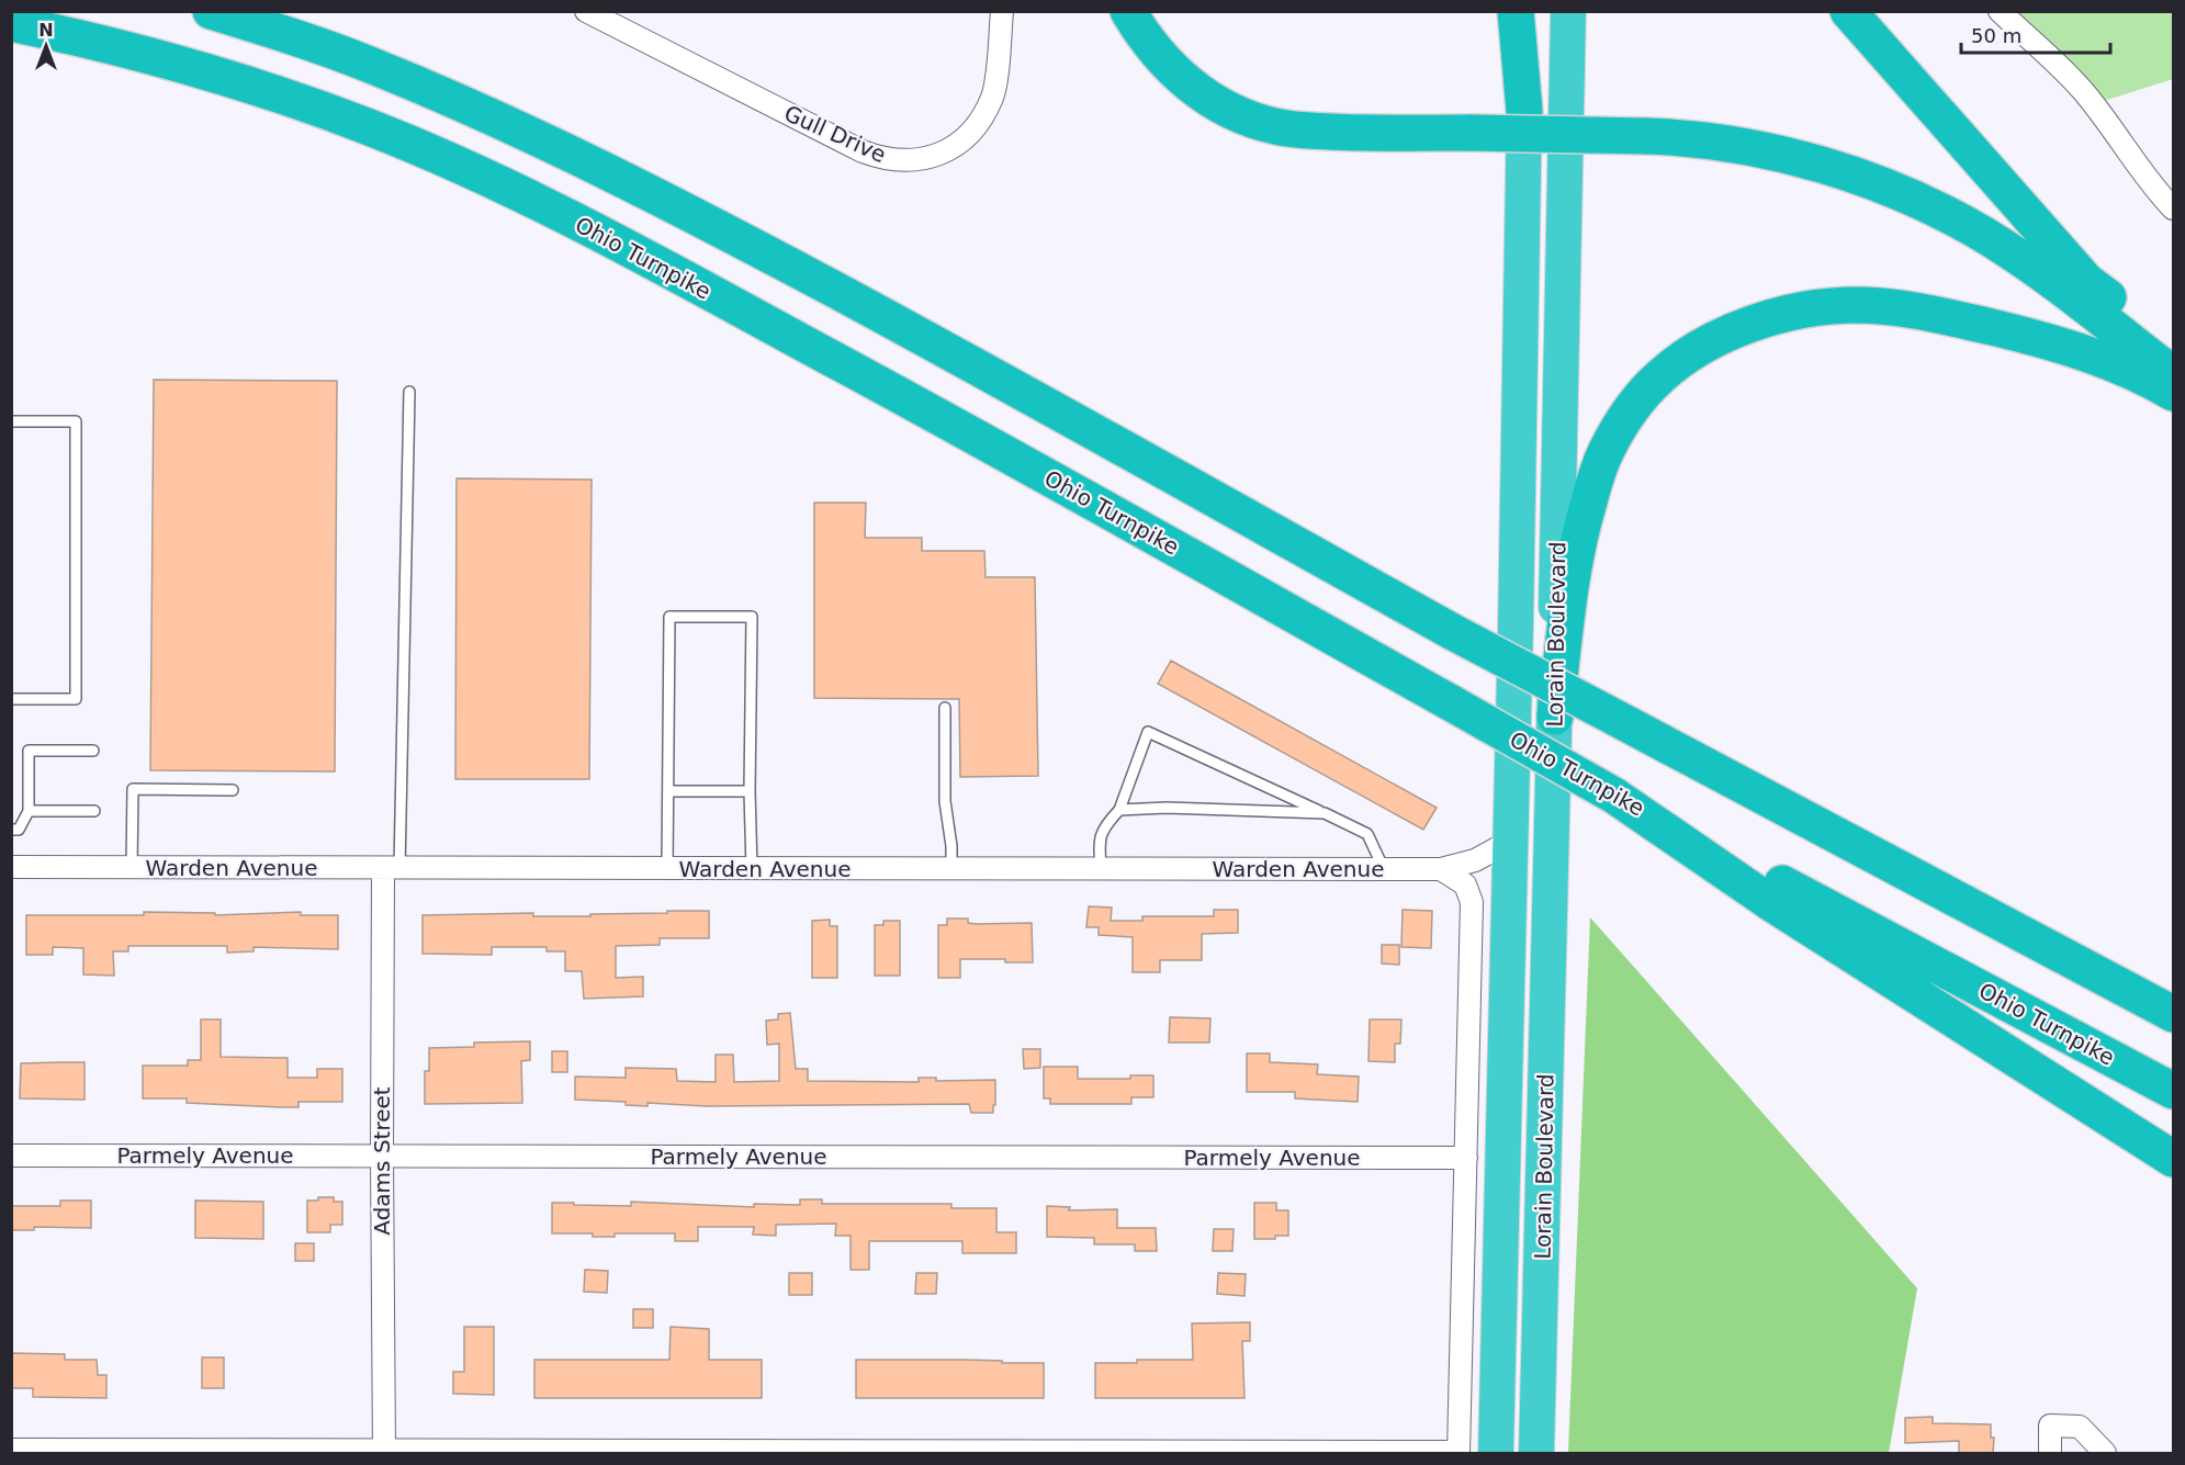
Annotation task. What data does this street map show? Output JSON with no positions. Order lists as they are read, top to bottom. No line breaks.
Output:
{"streets":{"highway":["Ohio Turnpike","Lorain Boulevard"],"street":["Gull Drive","Warden Avenue","Parmely Avenue","Adams Street"]},"crossings":[["Lorain Boulevard","Warden Avenue"],["Warden Avenue","Adams Street"],["Parmely Avenue","Adams Street"]],"scale_bar":"50 m","north":"top"}
